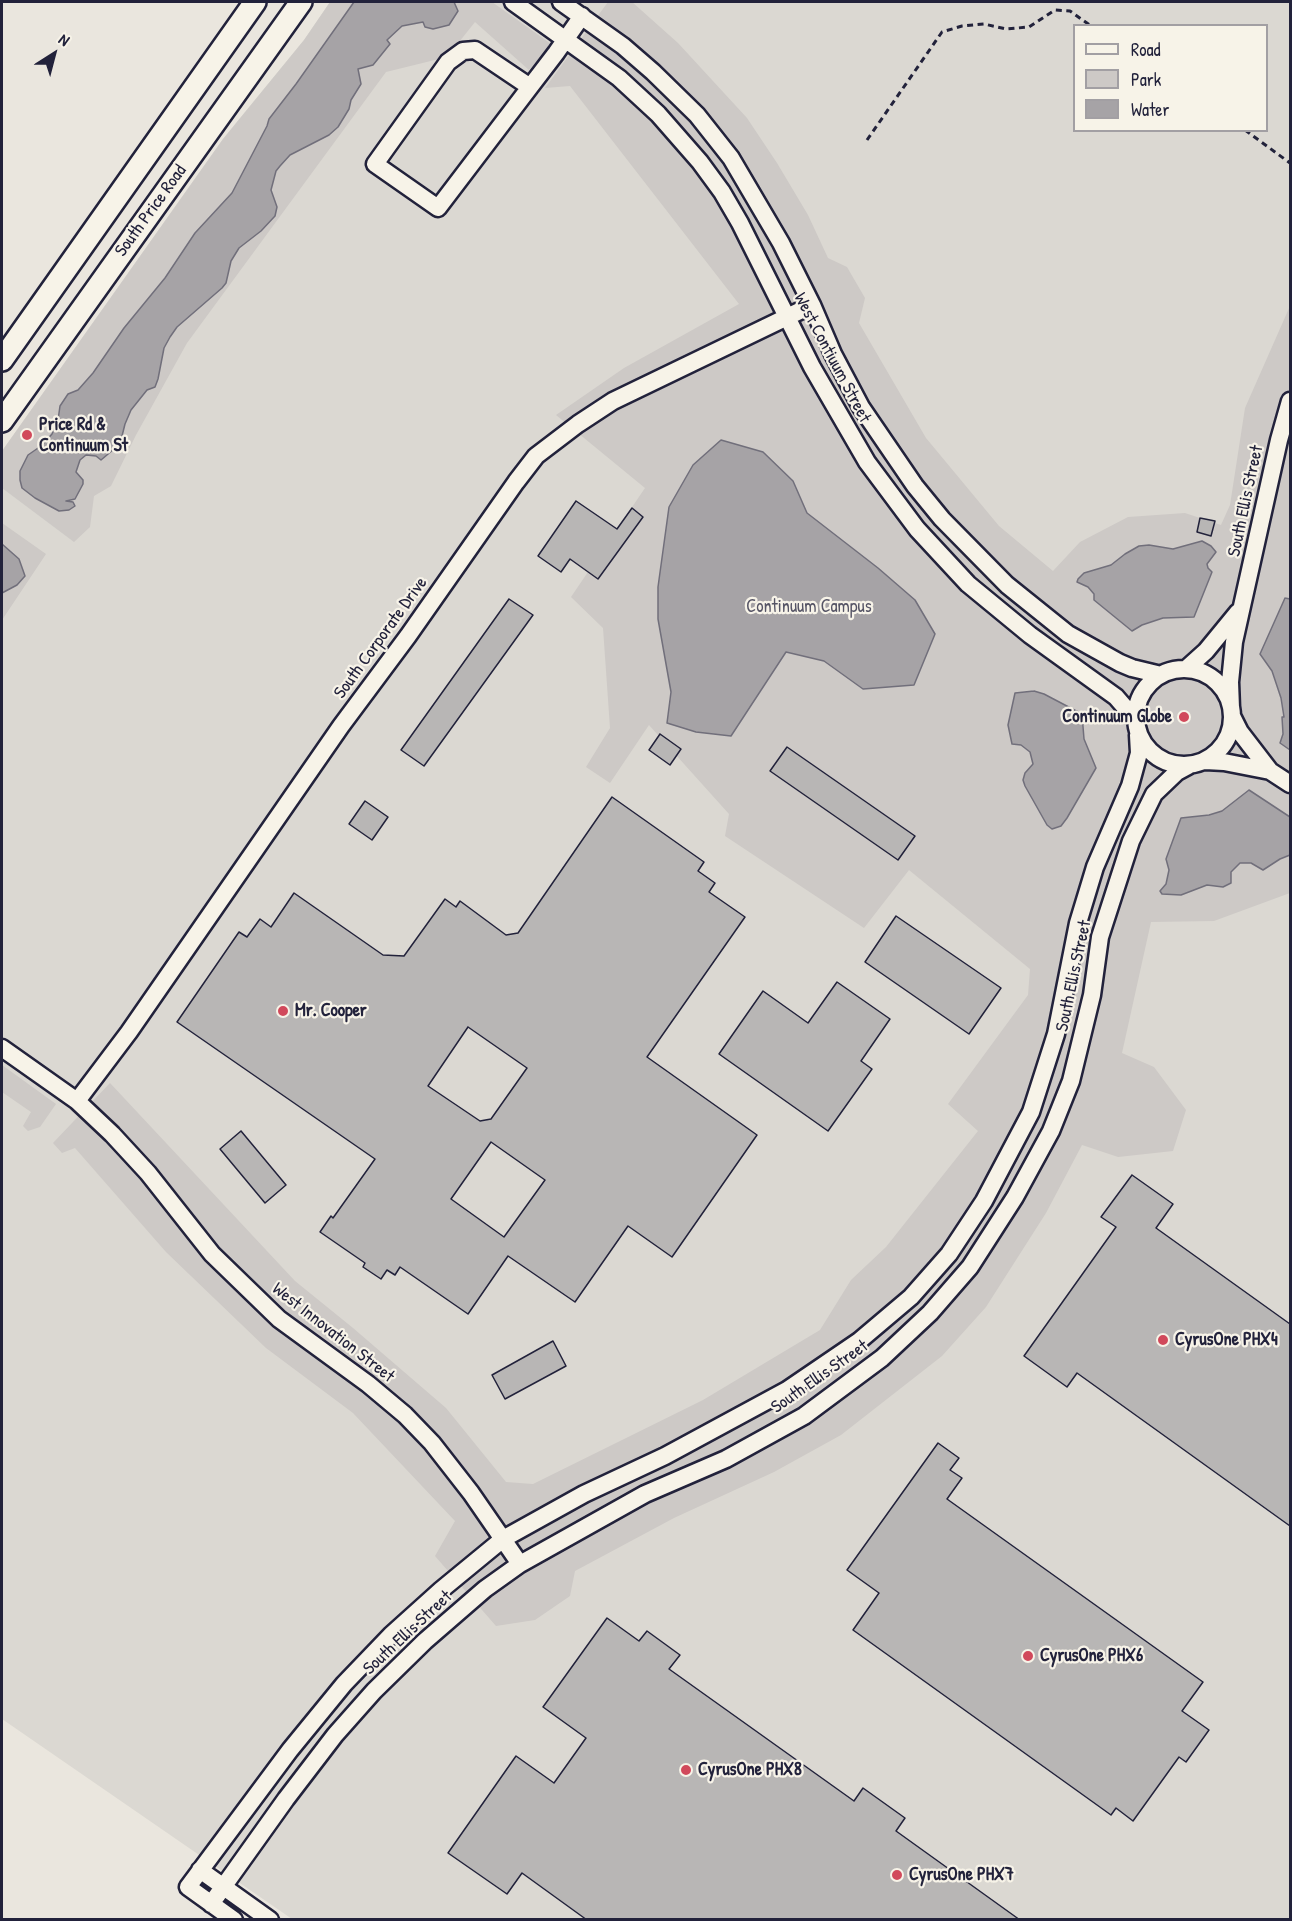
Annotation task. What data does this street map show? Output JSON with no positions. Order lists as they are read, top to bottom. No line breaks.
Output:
{"streets":{"main road":["South Price Road"],"street":["West Contiuum Street","South Ellis Street","South Corporate Drive","West Innovation Street"]},"crossings":[["West Contiuum Street","South Ellis Street"],["West Contiuum Street","South Corporate Drive"],["South Ellis Street","West Innovation Street"],["South Corporate Drive","West Innovation Street"]],"parks":["Continuum Campus"],"places":["Price Rd & Continuum St","Continuum Globe","Mr. Cooper","CyrusOne PHX4","CyrusOne PHX6","CyrusOne PHX8","CyrusOne PHX7"],"legend":["Road","Park","Water"],"north":"top right"}
